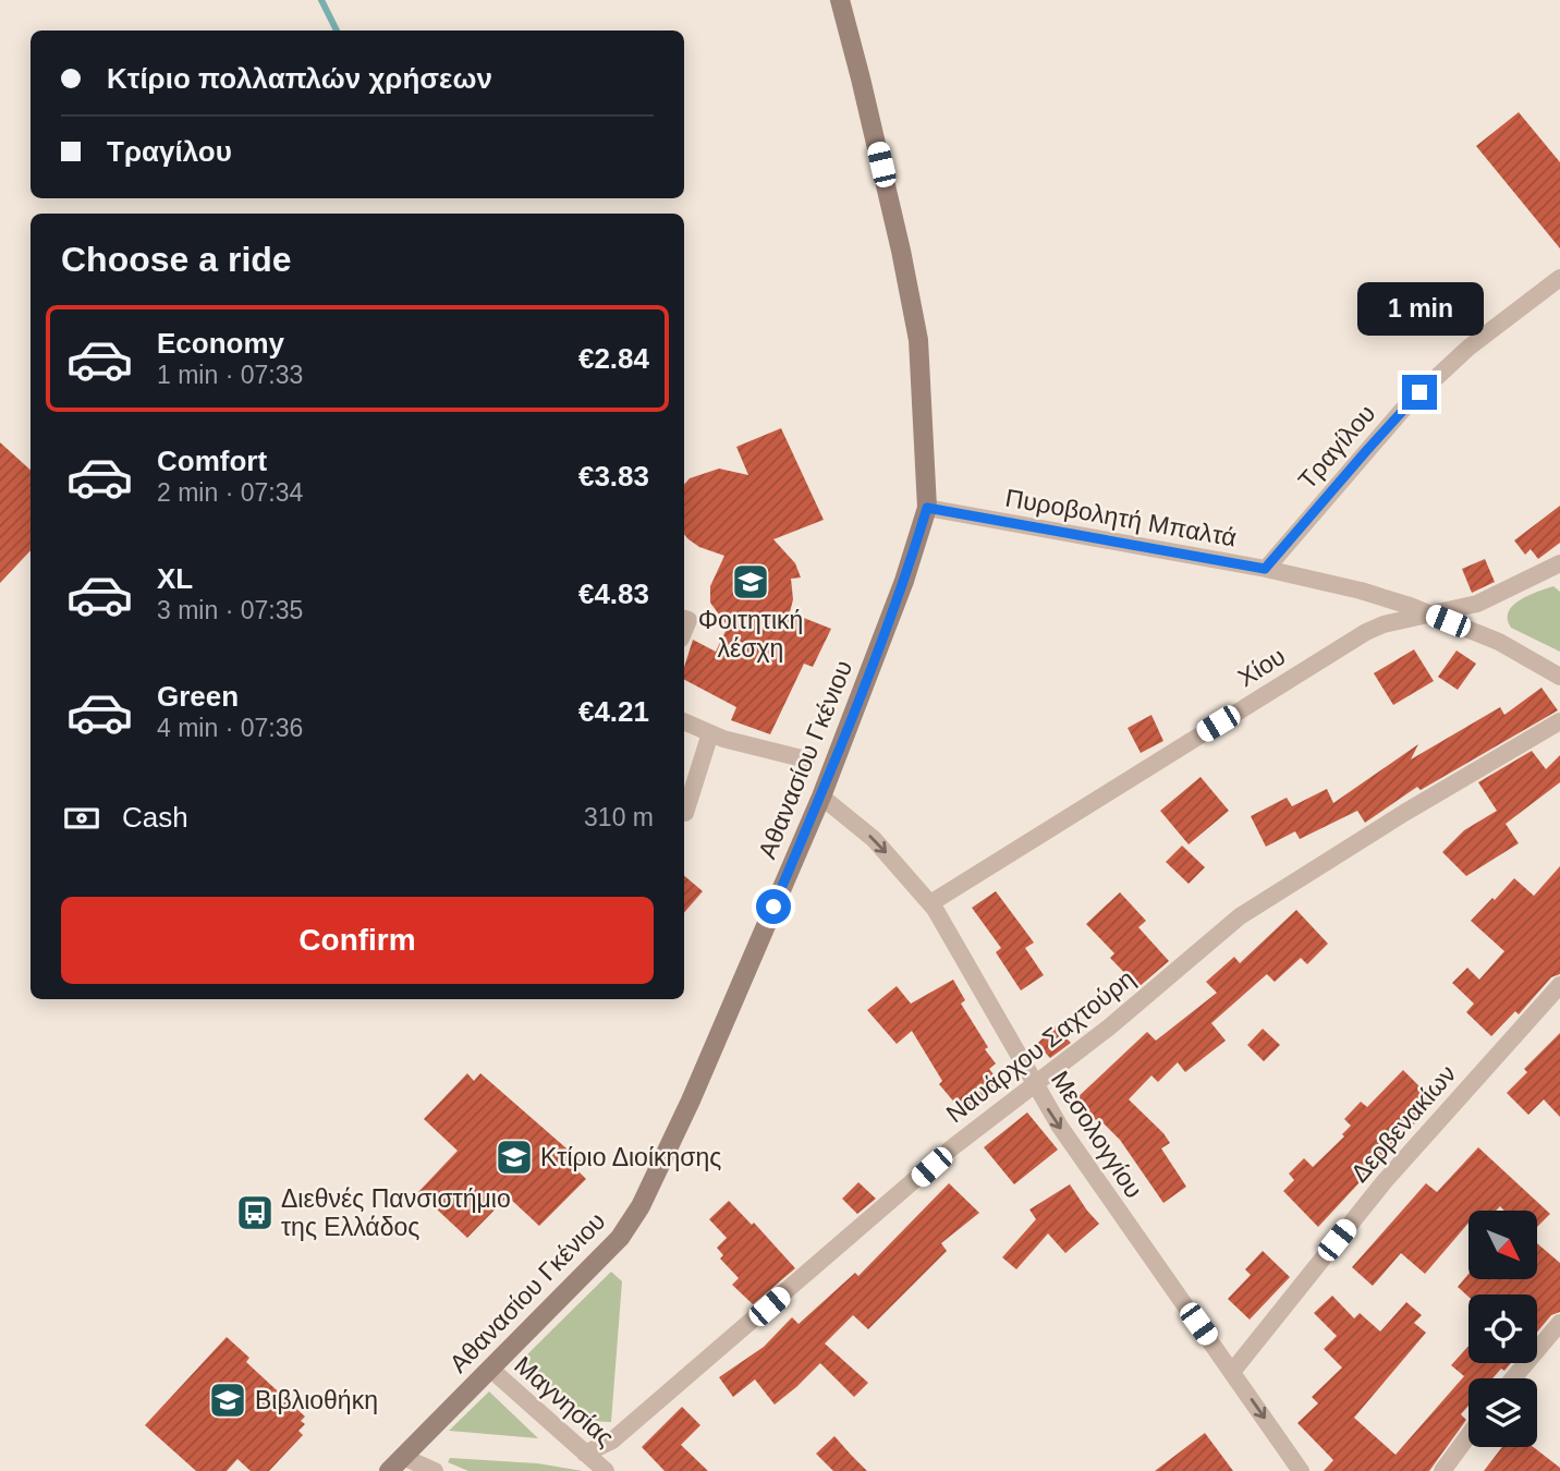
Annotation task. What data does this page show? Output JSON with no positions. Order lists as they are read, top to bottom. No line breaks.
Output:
{"streets":{"street":["Τραγίλου","Πυροβολητή Μπαλτά","Χίου","Αθανασίου Γκένιου","Ναυάρχου Σαχτούρη","Δερβενακίων","Μεσολογγίου","Μαγνησίας"]},"crossings":[["Τραγίλου","Πυροβολητή Μπαλτά"],["Πυροβολητή Μπαλτά","Χίου"],["Πυροβολητή Μπαλτά","Αθανασίου Γκένιου"],["Χίου","Μεσολογγίου"],["Αθανασίου Γκένιου","Μεσολογγίου"],["Αθανασίου Γκένιου","Μαγνησίας"],["Ναυάρχου Σαχτούρη","Μεσολογγίου"],["Ναυάρχου Σαχτούρη","Μαγνησίας"],["Δερβενακίων","Μεσολογγίου"]],"one_way":["Μεσολογγίου"],"places":{"school or university":["Φοιτητική λέσχη","Κτίριο Διοίκησης","Βιβλιοθήκη"],"bus stop":["Διεθνές Πανσιστήμιο της Ελλάδος"]},"north":"bottom right","page":{"banner":["Κτίριο πολλαπλών χρήσεων","Τραγίλου"],"heading":"Choose a ride","bubble":"1 min","list":[{"name":"Economy","note":"1 min · 07:33","value":"€2.84"},{"name":"Comfort","note":"2 min · 07:34","value":"€3.83"},{"name":"XL","note":"3 min · 07:35","value":"€4.83"},{"name":"Green","note":"4 min · 07:36","value":"€4.21"}],"pay":["Cash","310 m"],"buttons":"Confirm"}}
